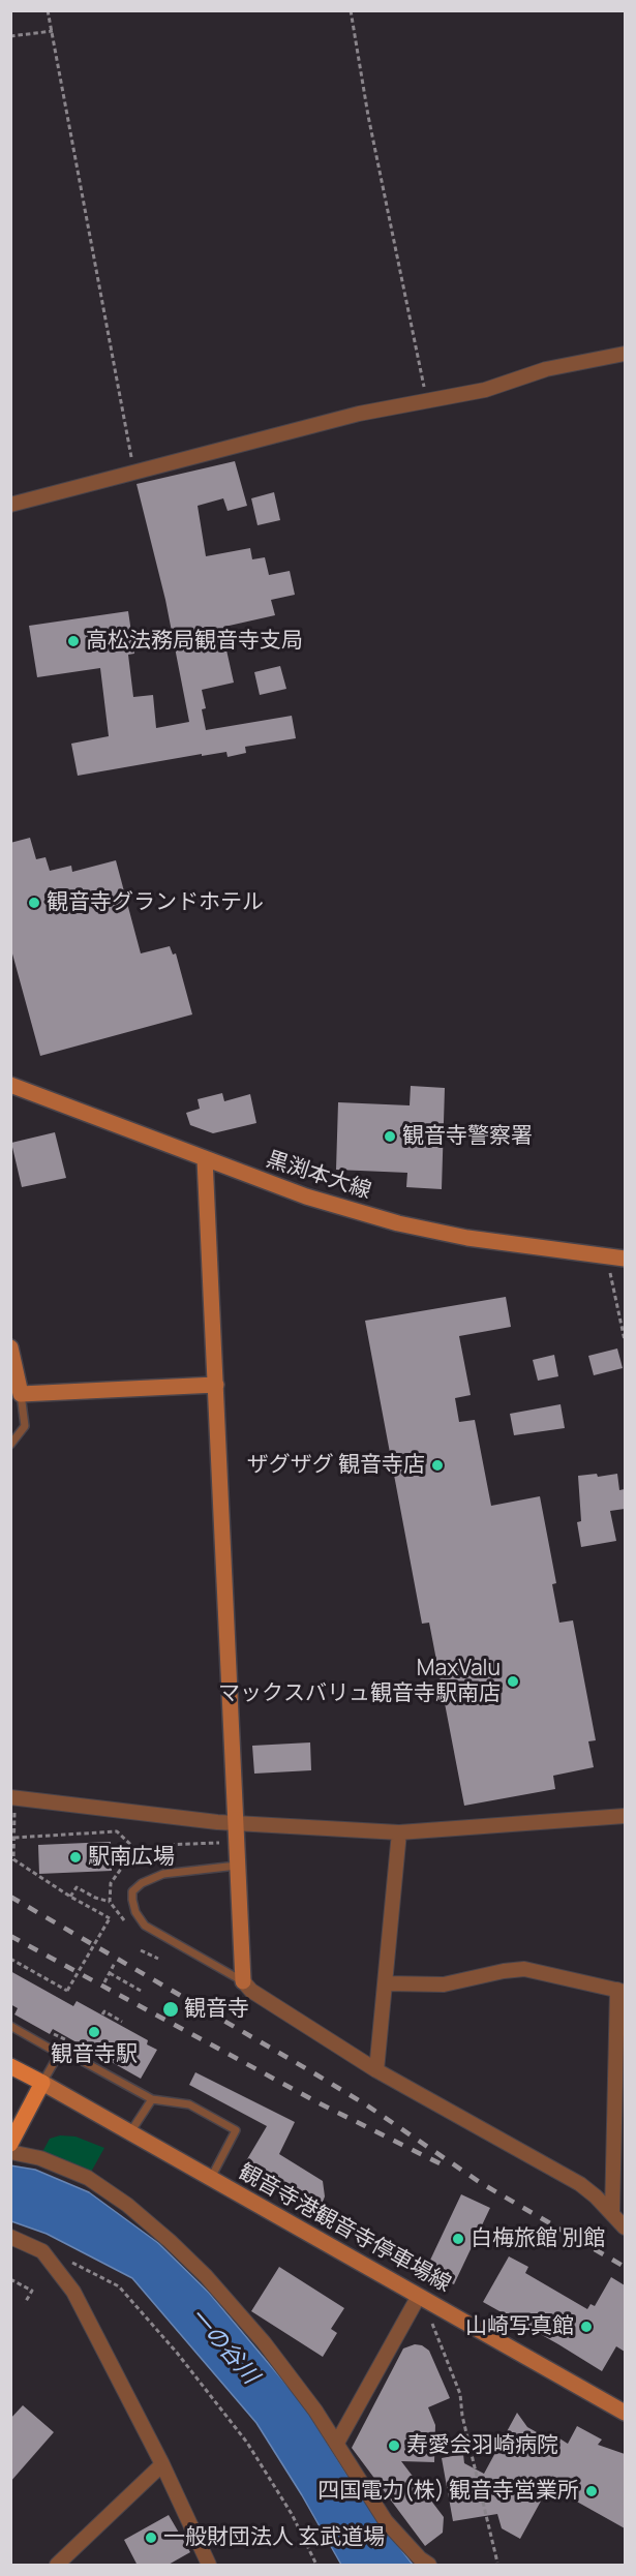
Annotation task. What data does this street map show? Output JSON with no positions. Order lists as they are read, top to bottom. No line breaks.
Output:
{"streets":{"main road":["黒渕本大線","観音寺港観音寺停車場線"]},"water":["一の谷川"],"places":["高松法務局観音寺支局","観音寺グランドホテル","観音寺警察署","ザグザグ 観音寺店","MaxValu マックスバリュ観音寺駅南店","駅南広場","観音寺","観音寺駅","白梅旅館 別館","山崎写真館","寿愛会羽崎病院","四国電力(株) 観音寺営業所","一般財団法人 玄武道場"]}
